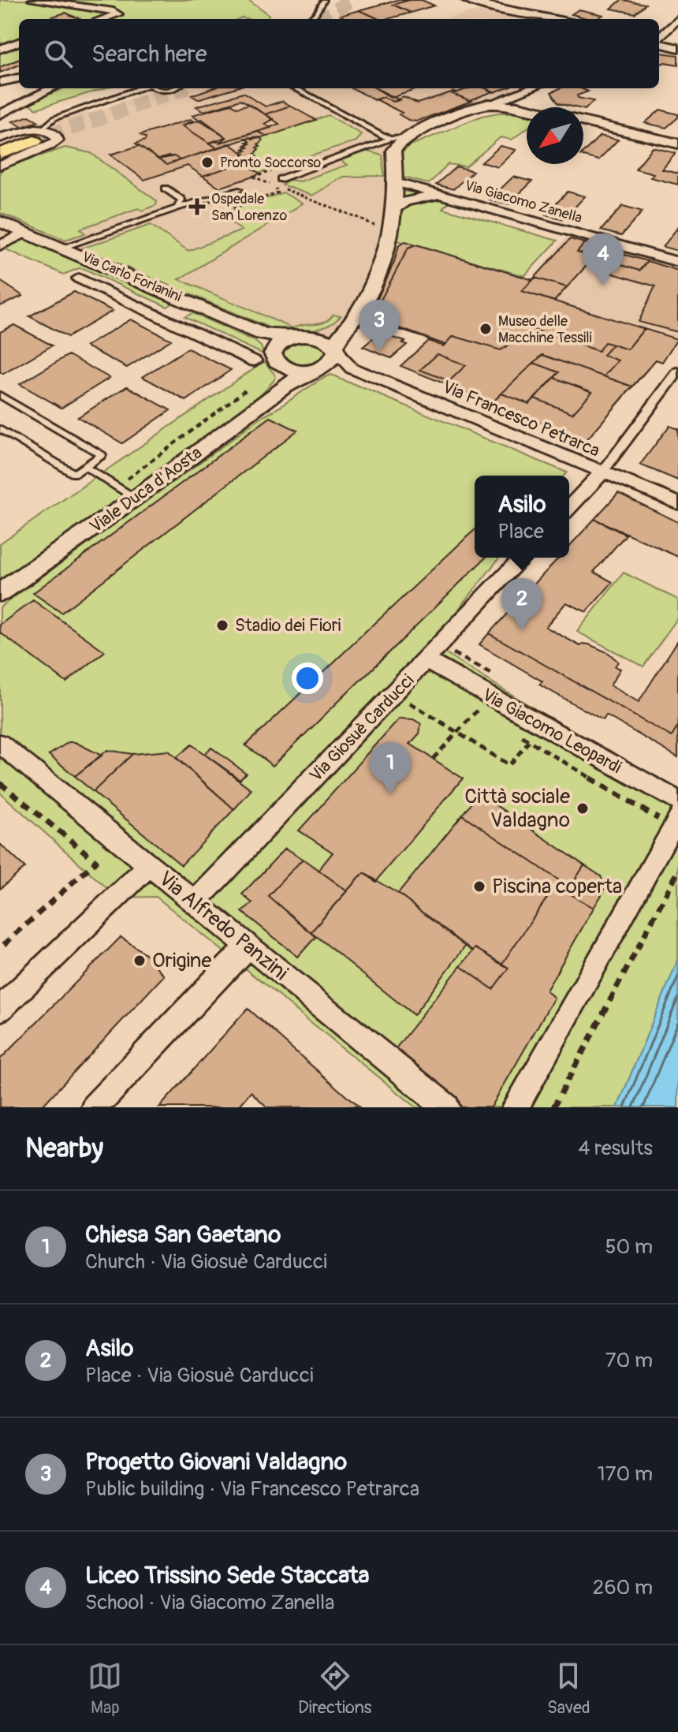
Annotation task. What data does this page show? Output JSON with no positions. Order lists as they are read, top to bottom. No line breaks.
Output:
{"streets":{"street":["Via Giacomo Zanella","Via Carlo Forlanini","Via Francesco Petrarca","Viale Duca d'Aosta","Via Giosuè Carducci","Via Giacomo Leopardi","Via Alfredo Panzini"]},"crossings":[["Via Francesco Petrarca","Viale Duca d'Aosta"],["Via Giosuè Carducci","Via Giacomo Leopardi"],["Via Giosuè Carducci","Via Alfredo Panzini"]],"places":{"other":["Pronto Soccorso","Museo delle Macchine Tessili","Stadio dei Fiori","Città sociale Valdagno","Piscina coperta","Origine"],"health":["Ospedale San Lorenzo"]},"north":"bottom left","page":{"search":"Search here","pins":["4","3","2","1"],"popup":["Asilo","Place"],"heading":["Nearby","4 results"],"list":[{"mark":"1","name":"Chiesa San Gaetano","note":"Church · Via Giosuè Carducci","value":"50 m"},{"mark":"2","name":"Asilo","note":"Place · Via Giosuè Carducci","value":"70 m"},{"mark":"3","name":"Progetto Giovani Valdagno","note":"Public building · Via Francesco Petrarca","value":"170 m"},{"mark":"4","name":"Liceo Trissino Sede Staccata","note":"School · Via Giacomo Zanella","value":"260 m"}],"nav":["Map","Directions","Saved"]}}
